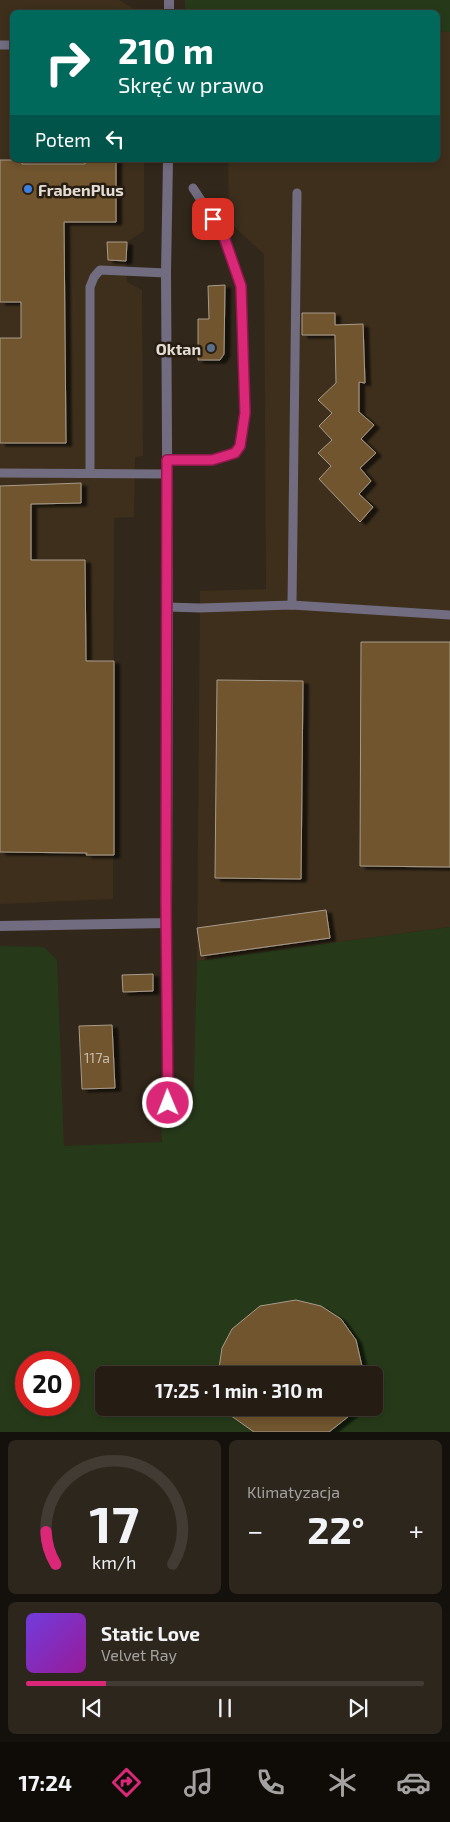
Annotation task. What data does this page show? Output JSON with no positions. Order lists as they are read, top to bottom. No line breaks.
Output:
{"places":["FrabenPlus","Oktan"],"house_numbers":["117a"],"page":{"turn":["210 m","Skręć w prawo"],"then":"Potem","limit":"20","trip":"17:25 · 1 min · 310 m","tile":"Klimatyzacja","heat":["−","22°","+"],"song":["Static Love","Velvet Ray"],"tabs":"17:24","gauge":["17","km/h"]}}
